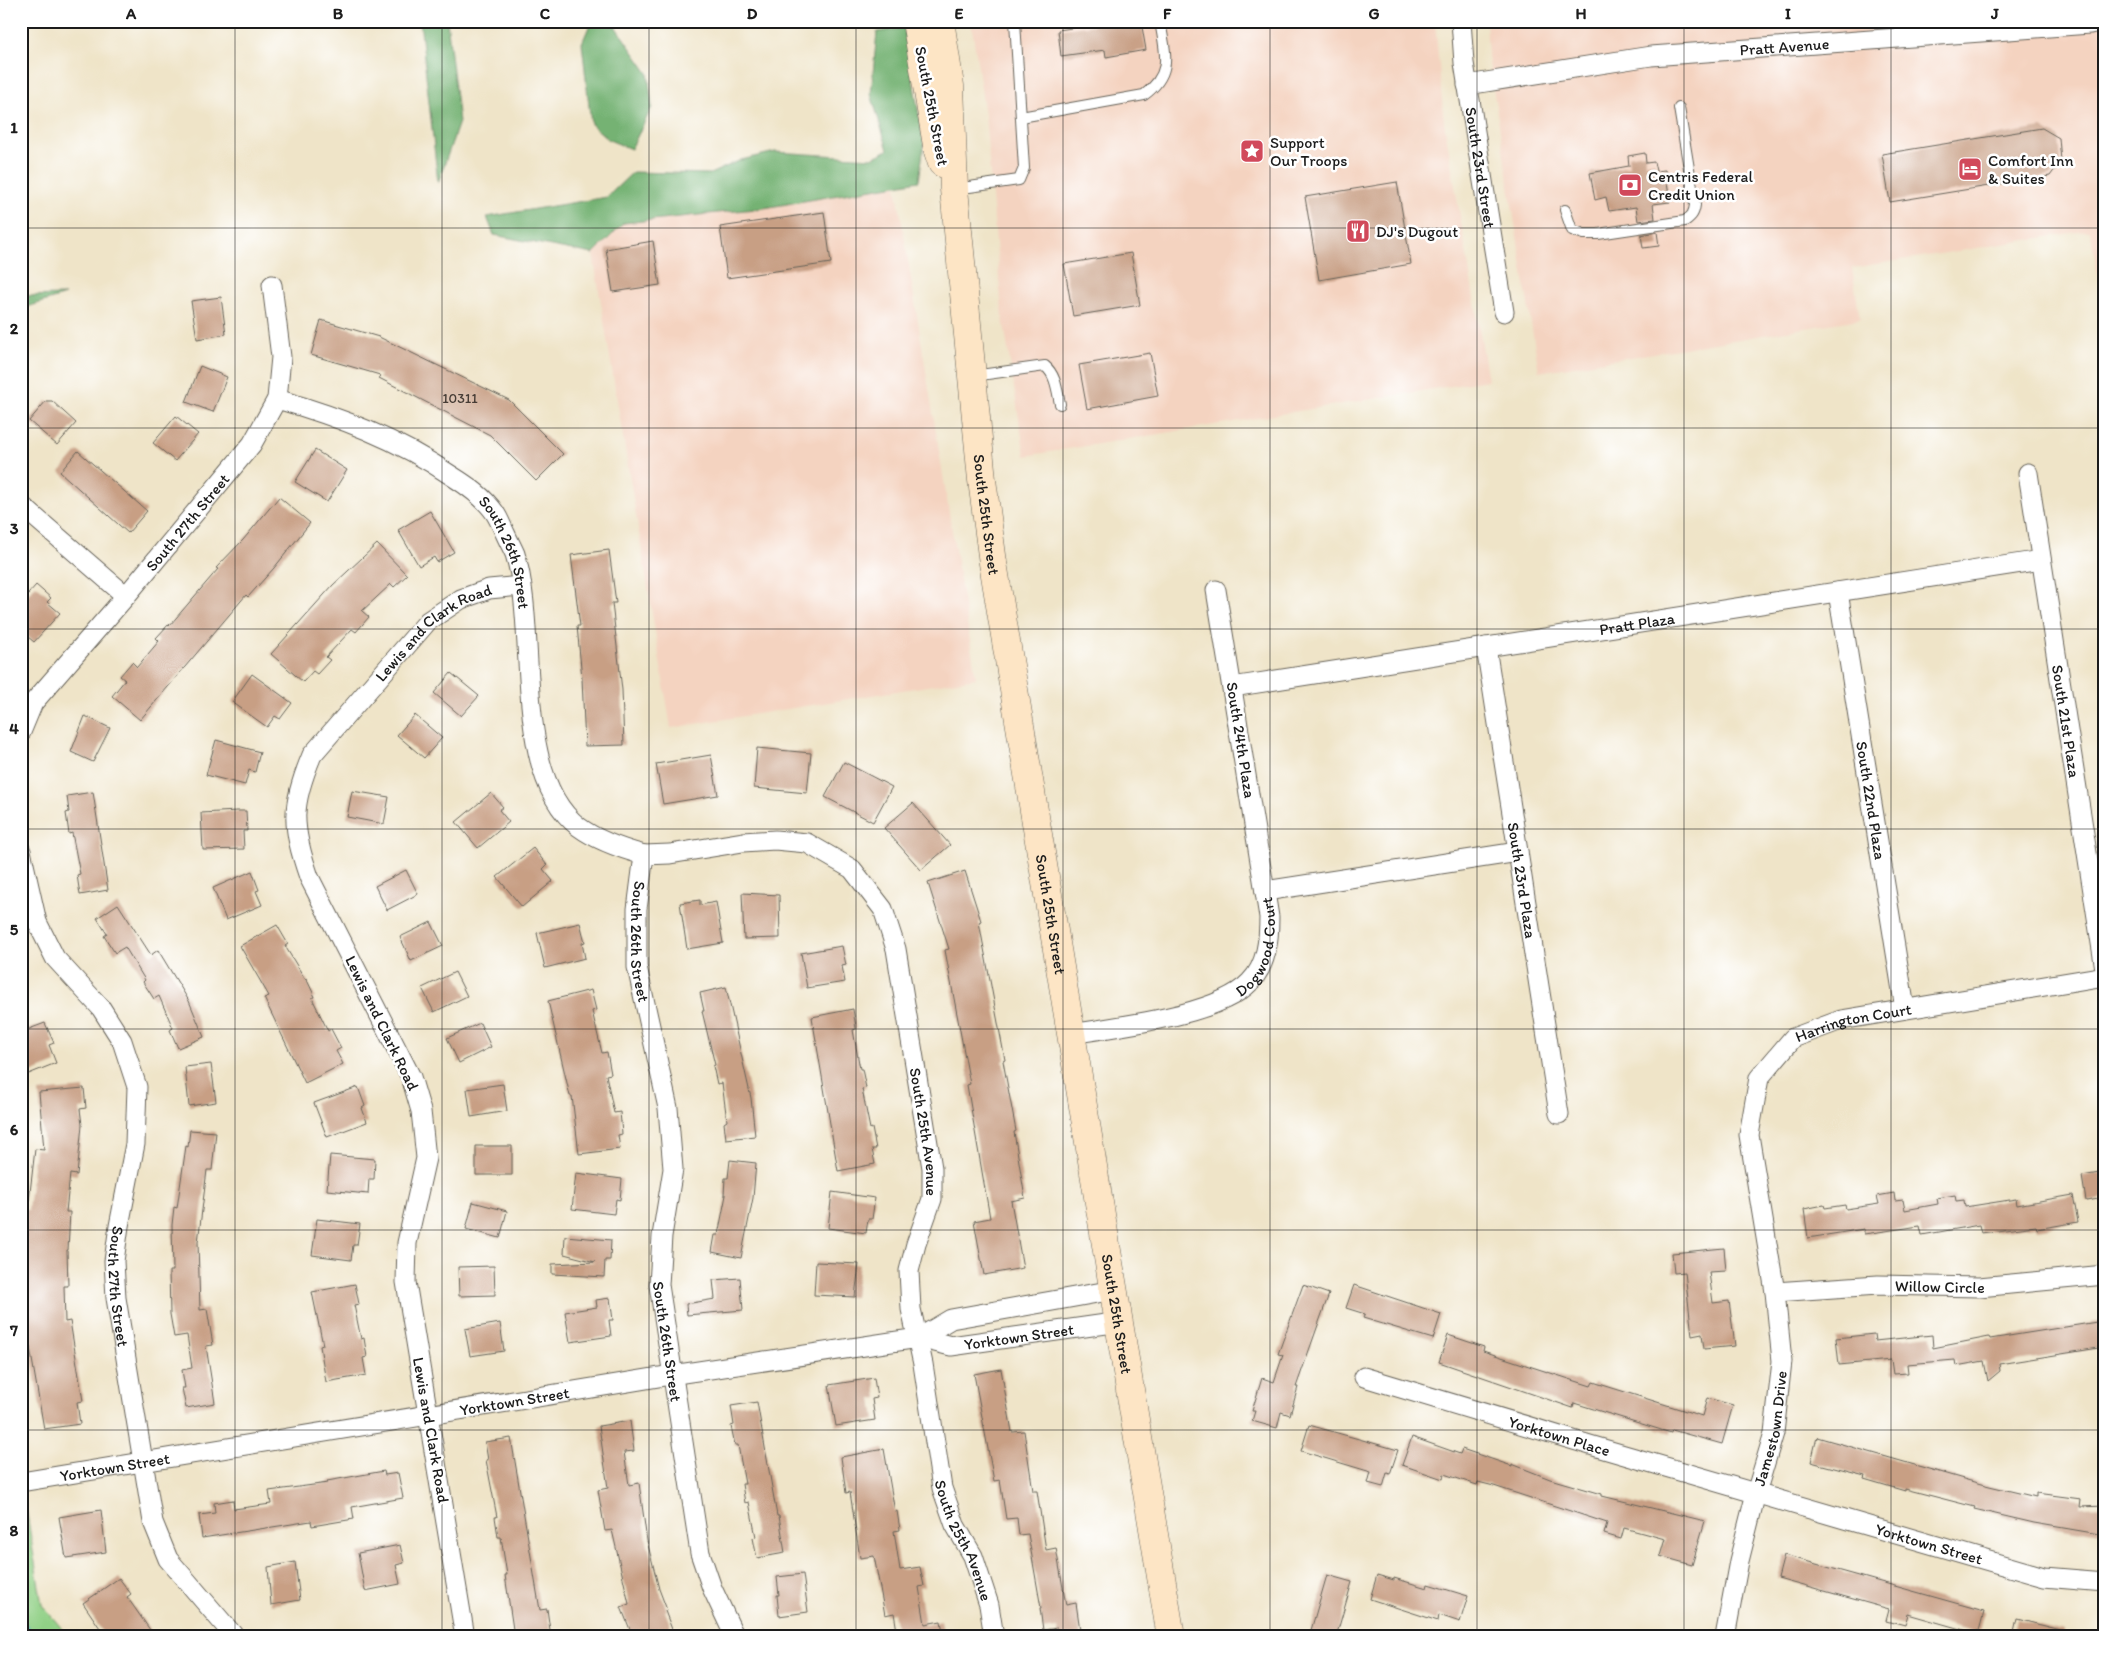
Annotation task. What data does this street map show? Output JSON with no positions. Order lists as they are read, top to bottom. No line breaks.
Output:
{"streets":{"street":["Pratt Avenue","South 25th Street","South 23rd Street","South 27th Street","South 26th Street","Pratt Plaza","Lewis and Clark Road","South 21st Plaza","South 24th Plaza","South 22nd Plaza","South 23rd Plaza","Dogwood Court","Harrington Court","South 25th Avenue","Willow Circle","Yorktown Street","Jamestown Drive","Yorktown Place"]},"crossings":[["Pratt Avenue","South 23rd Street"],["South 25th Street","Dogwood Court"],["South 25th Street","Yorktown Street"],["South 27th Street","South 26th Street"],["South 27th Street","Yorktown Street"],["South 26th Street","Lewis and Clark Road"],["South 26th Street","South 25th Avenue"],["South 26th Street","Yorktown Street"],["Pratt Plaza","South 21st Plaza"],["Pratt Plaza","South 24th Plaza"],["Pratt Plaza","South 22nd Plaza"],["Pratt Plaza","South 23rd Plaza"],["Lewis and Clark Road","Yorktown Street"],["South 24th Plaza","Dogwood Court"],["South 22nd Plaza","Harrington Court"],["South 23rd Plaza","Dogwood Court"],["Harrington Court","Jamestown Drive"],["South 25th Avenue","Yorktown Street"],["Willow Circle","Jamestown Drive"],["Yorktown Street","Jamestown Drive"],["Yorktown Street","Yorktown Place"],["Jamestown Drive","Yorktown Place"]],"places":{"place":["Support Our Troops"],"hotel":["Comfort Inn & Suites"],"bank":["Centris Federal Credit Union"],"restaurant":["DJ's Dugout"]},"house_numbers":["10311"],"grid":{"columns":["A","B","C","D","E","F","G","H","I","J"],"rows":["1","2","3","4","5","6","7","8"]}}
